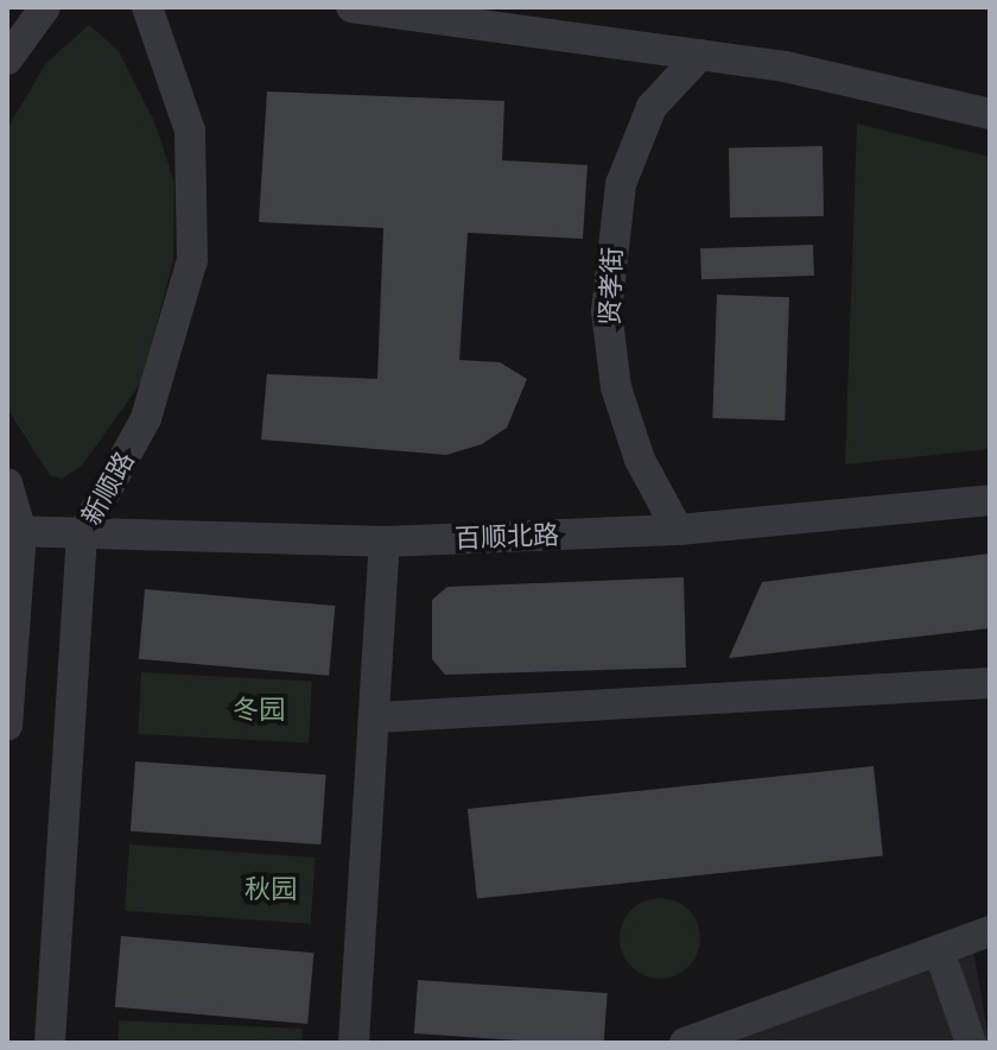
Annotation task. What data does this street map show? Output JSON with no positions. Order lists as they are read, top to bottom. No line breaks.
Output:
{"streets":{"street":["贤孝街","新顺路","百顺北路"]},"crossings":[["贤孝街","百顺北路"],["新顺路","百顺北路"]],"parks":["冬园","秋园"]}
